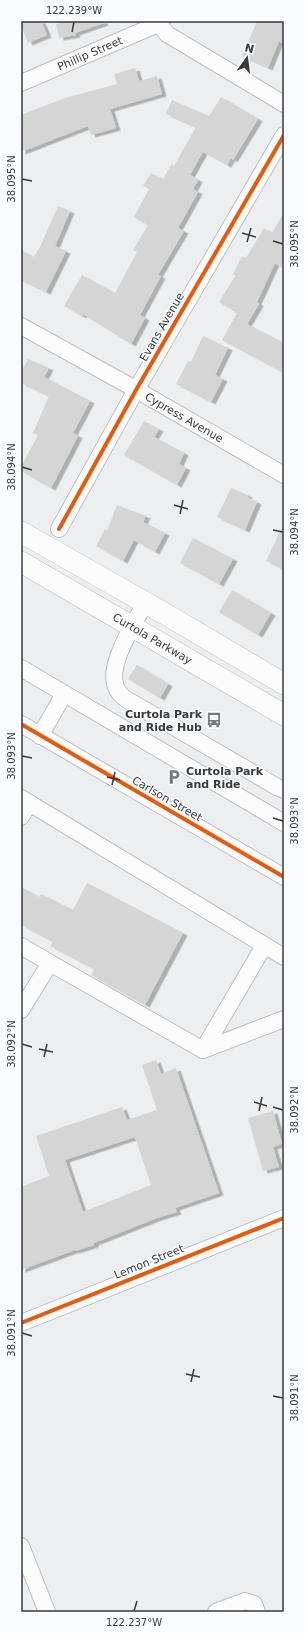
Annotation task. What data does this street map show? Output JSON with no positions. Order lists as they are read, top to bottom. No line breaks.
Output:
{"streets":{"main road":["Curtola Parkway"],"street":["Phillip Street","Evans Avenue","Cypress Avenue","Carlson Street","Lemon Street"]},"crossings":[["Evans Avenue","Cypress Avenue"]],"places":{"bus stop":["Curtola Park and Ride Hub"],"parking":["Curtola Park and Ride"]},"north":"top","coordinates":["122.239°W","38.095°N","38.094°N","38.093°N","38.092°N","38.091°N","122.237°W"]}
